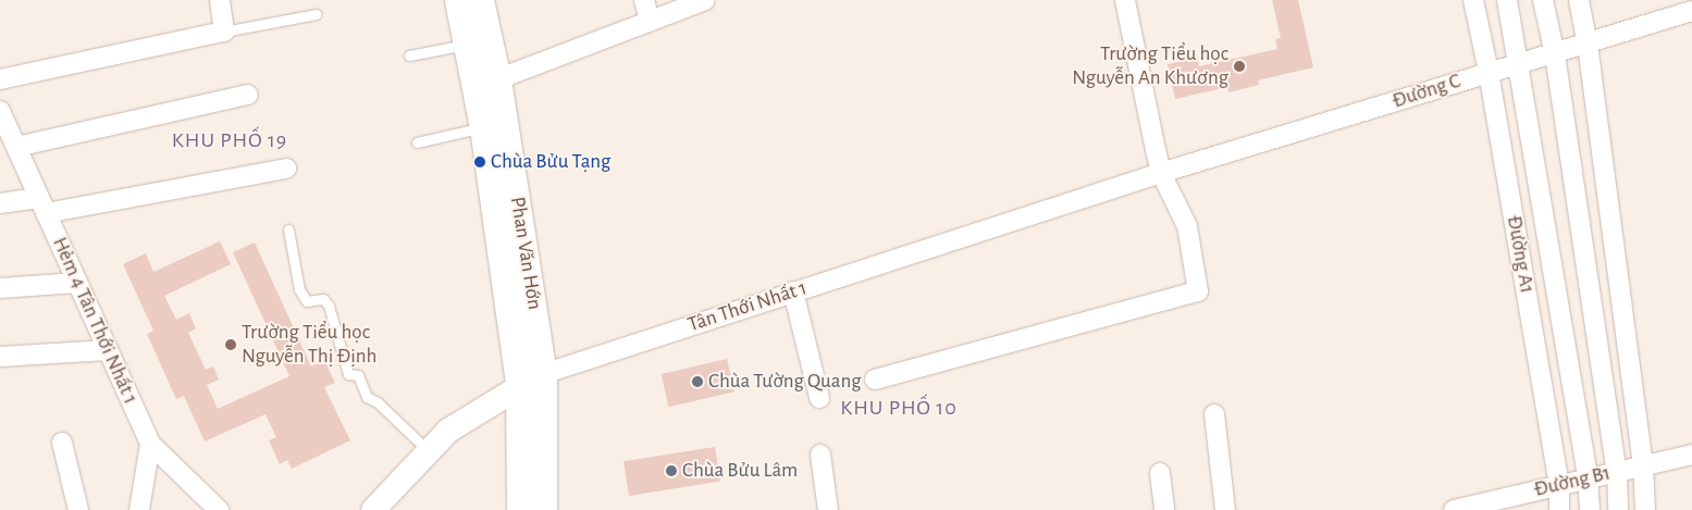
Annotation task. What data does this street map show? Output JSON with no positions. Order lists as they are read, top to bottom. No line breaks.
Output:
{"streets":{"main road":["Phan Văn Hớn"],"street":["Đường C","Đường A1","Tân Thới Nhất 1","Hẻm 4 Tân Thới Nhất 1","Đường B1"]},"crossings":[["Đường C","Đường A1"],["Đường C","Tân Thới Nhất 1"],["Phan Văn Hớn","Tân Thới Nhất 1"],["Đường A1","Đường B1"]],"districts":["KHU PHỐ 19","KHU PHỐ 10"],"places":["Trường Tiểu học Nguyễn An Khương","Chùa Bửu Tạng","Trường Tiểu học Nguyễn Thị Định","Chùa Tường Quang","Chùa Bửu Lâm"]}
